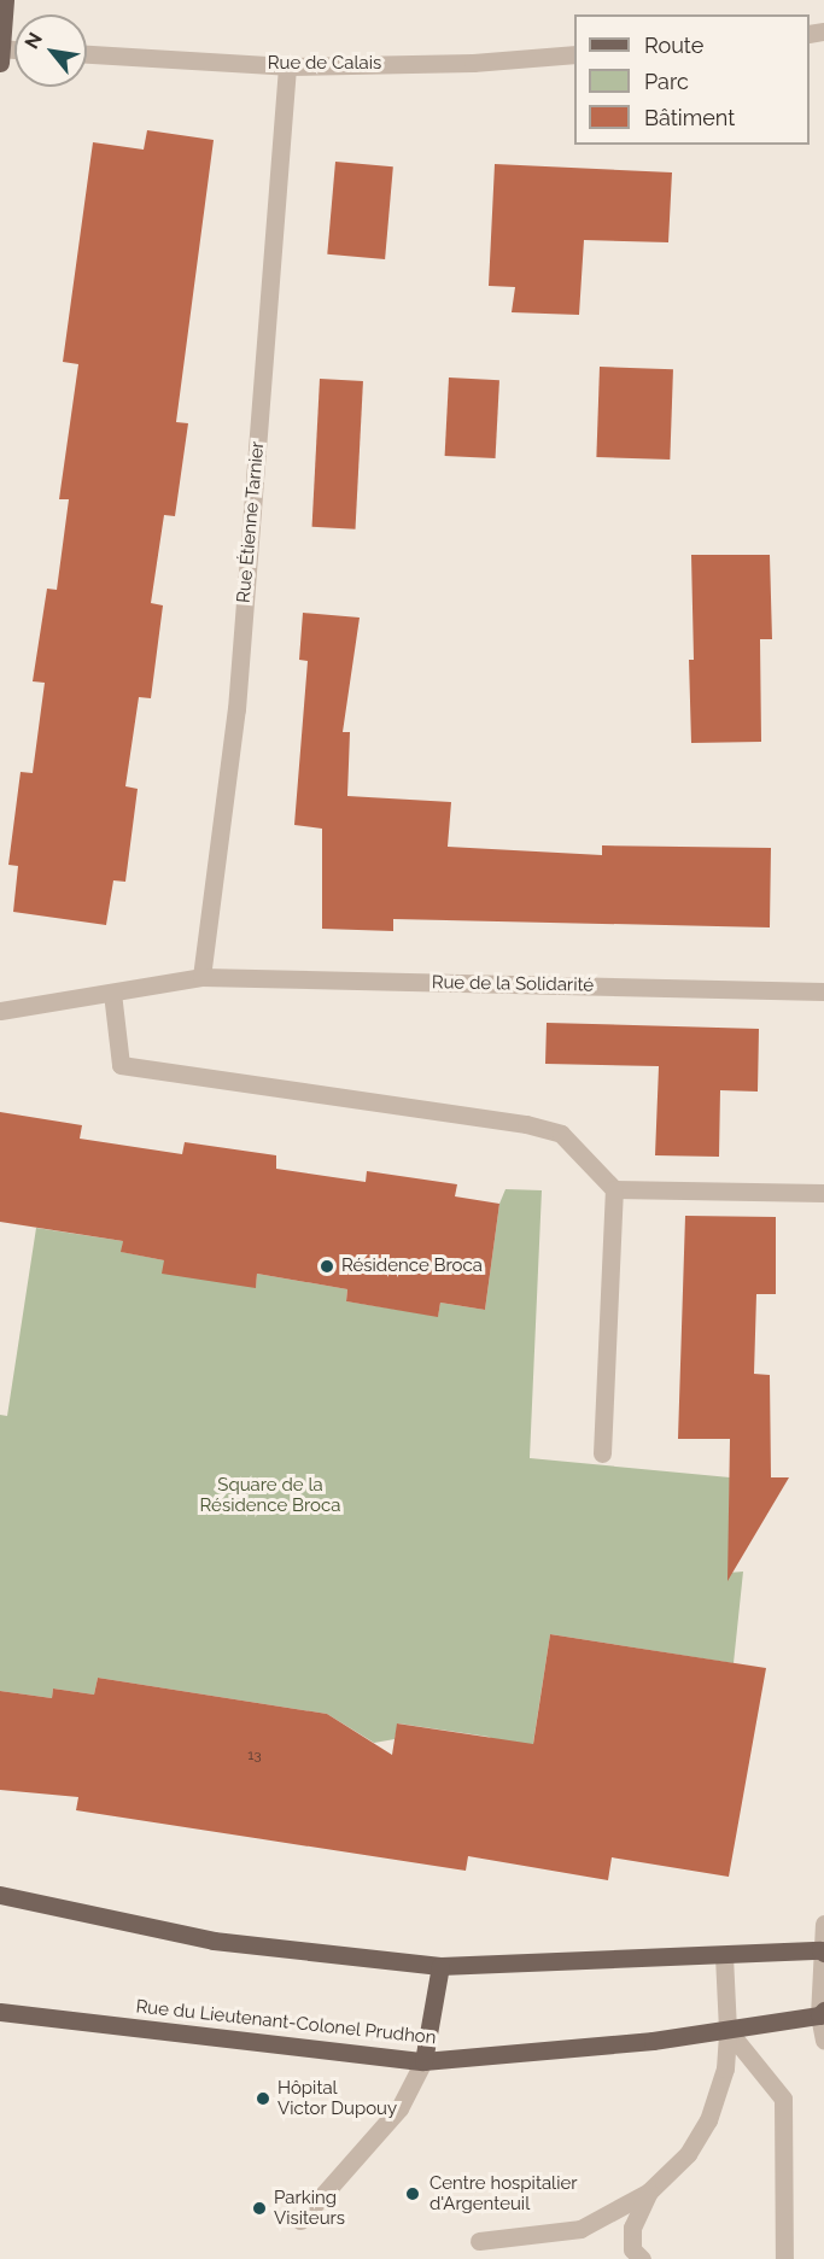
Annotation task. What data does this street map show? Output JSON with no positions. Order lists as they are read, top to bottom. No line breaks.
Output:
{"streets":{"main road":["Rue du Lieutenant-Colonel Prudhon"],"street":["Rue de Calais","Rue Étienne Tarnier","Rue de la Solidarité"]},"crossings":[["Rue de Calais","Rue Étienne Tarnier"],["Rue Étienne Tarnier","Rue de la Solidarité"]],"parks":["Square de la Résidence Broca"],"places":["Résidence Broca","Hôpital Victor Dupouy","Centre hospitalier d'Argenteuil","Parking Visiteurs"],"house_numbers":["13"],"legend":["Route","Parc","Bâtiment"],"north":"top left"}
